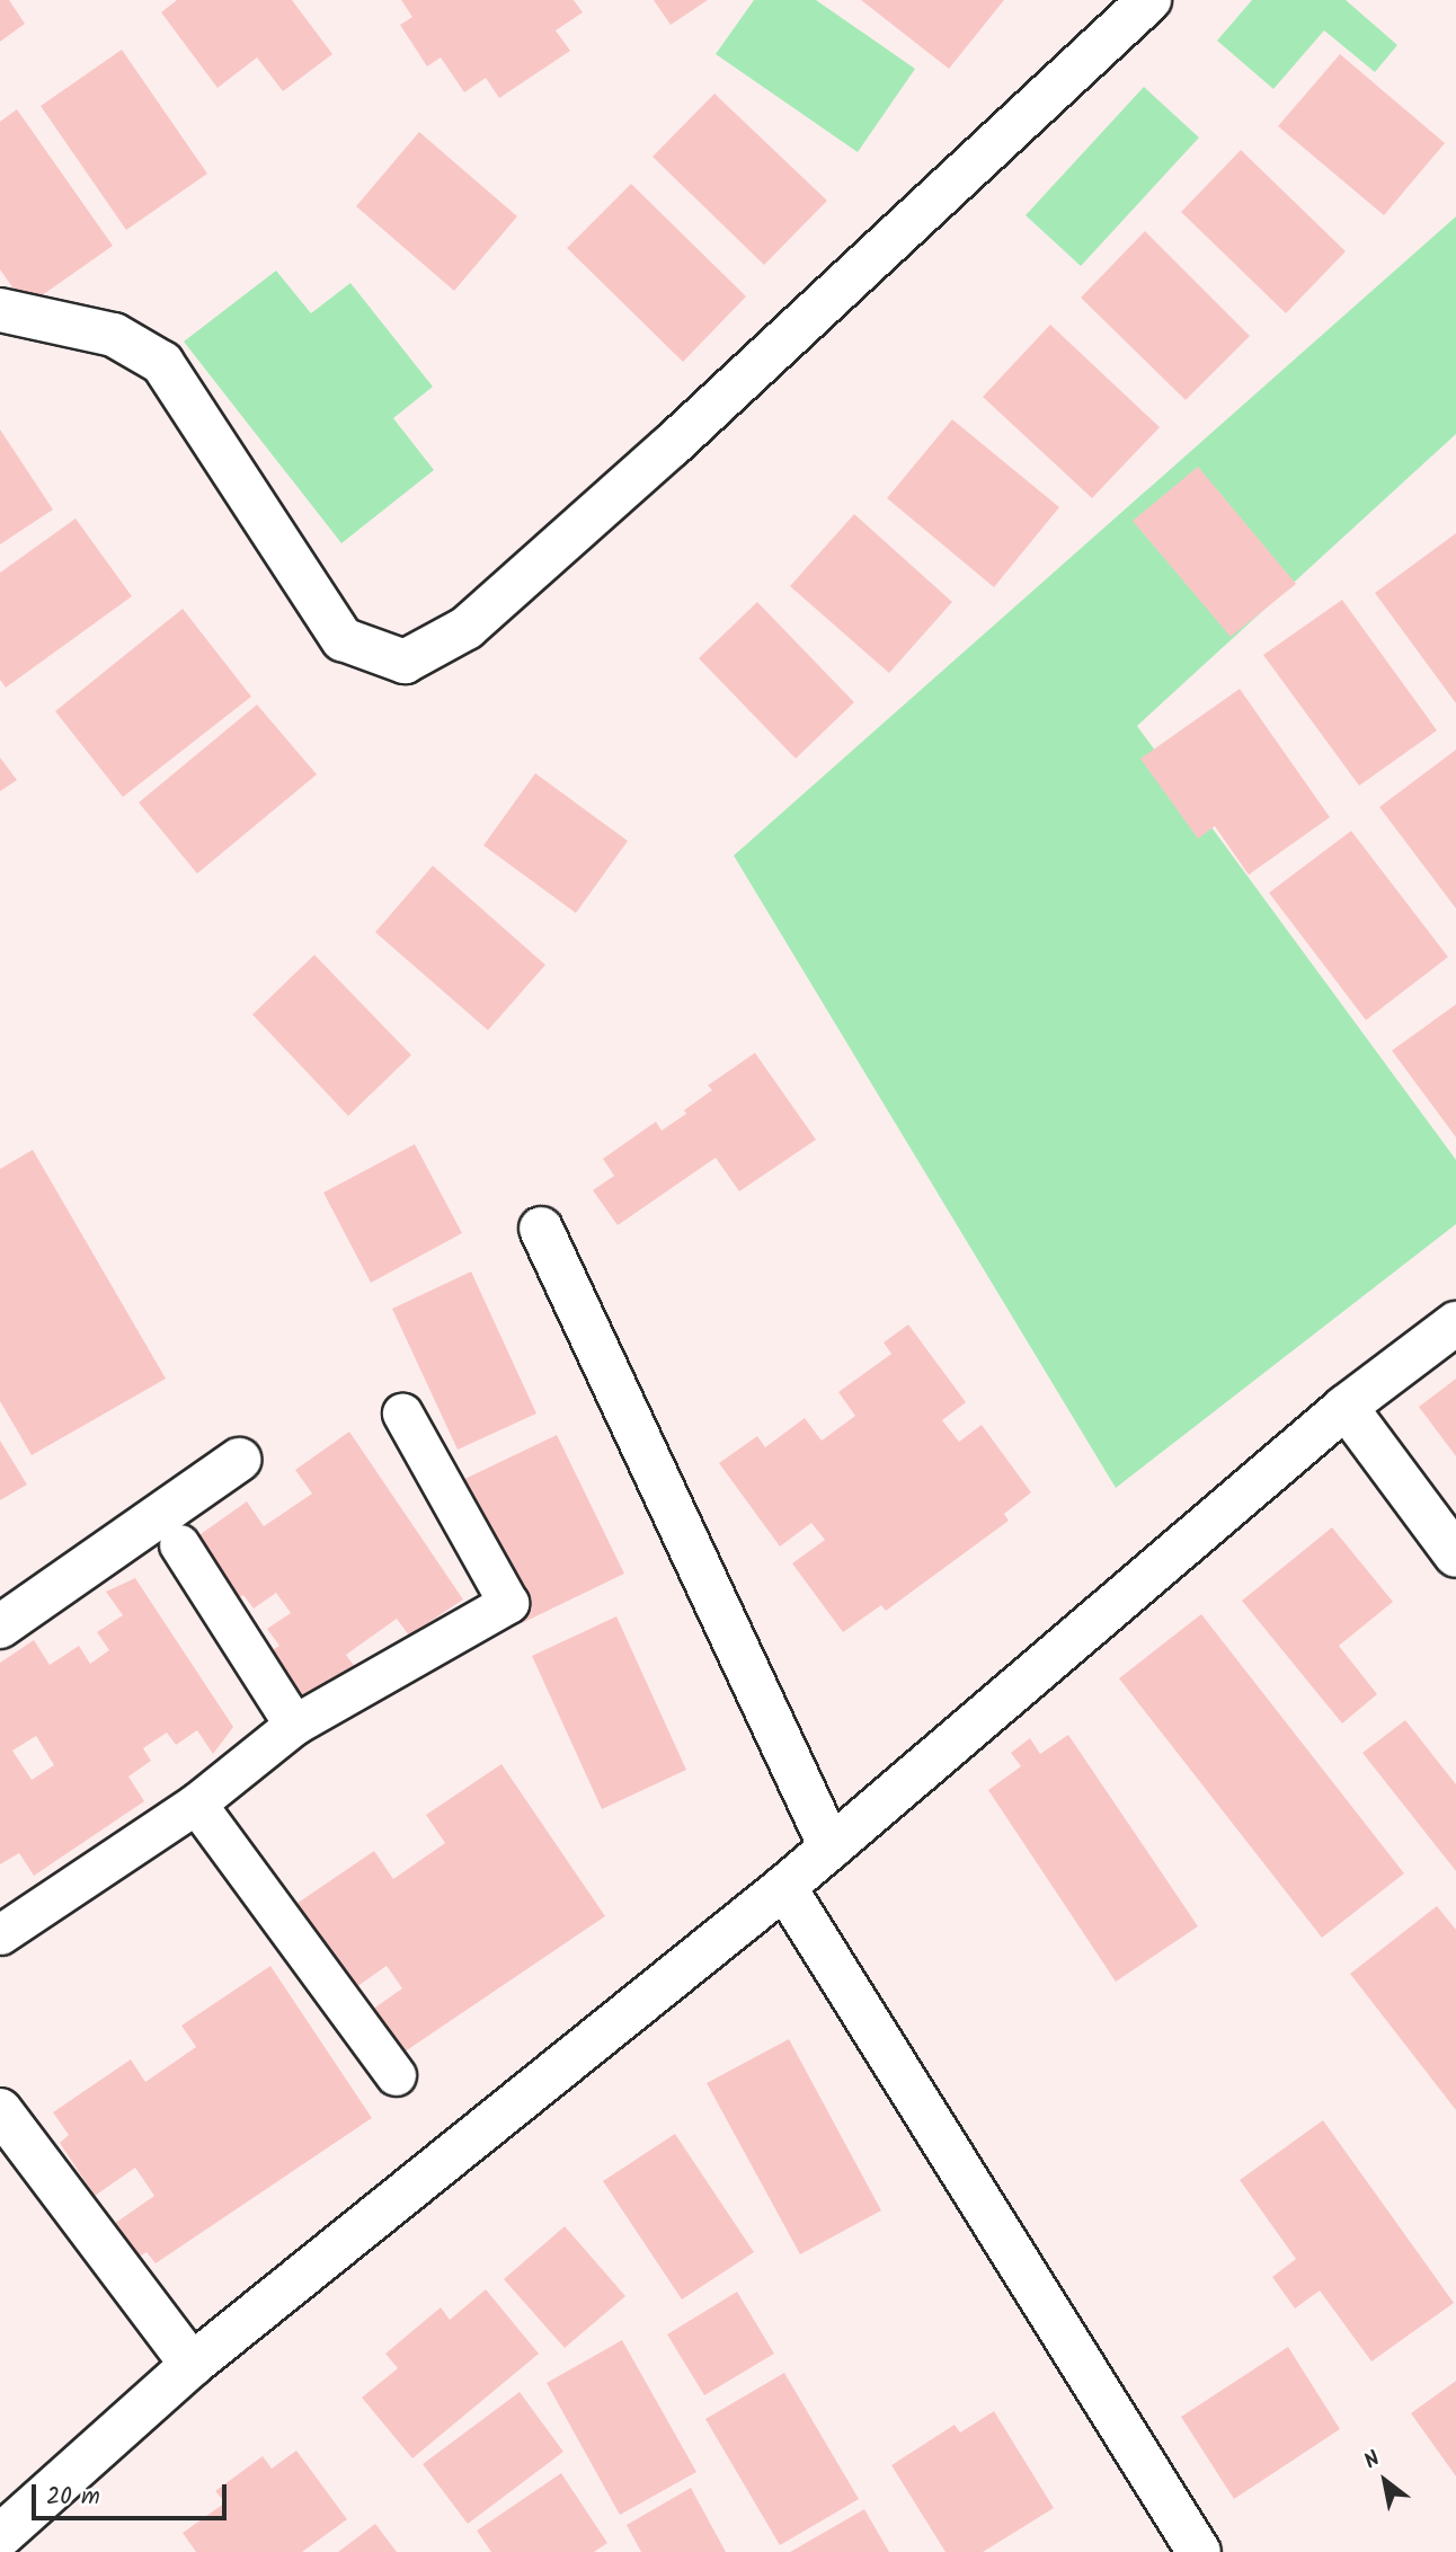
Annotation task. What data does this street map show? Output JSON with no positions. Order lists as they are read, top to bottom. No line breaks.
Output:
{"scale_bar":"20 m","north":"top left"}
